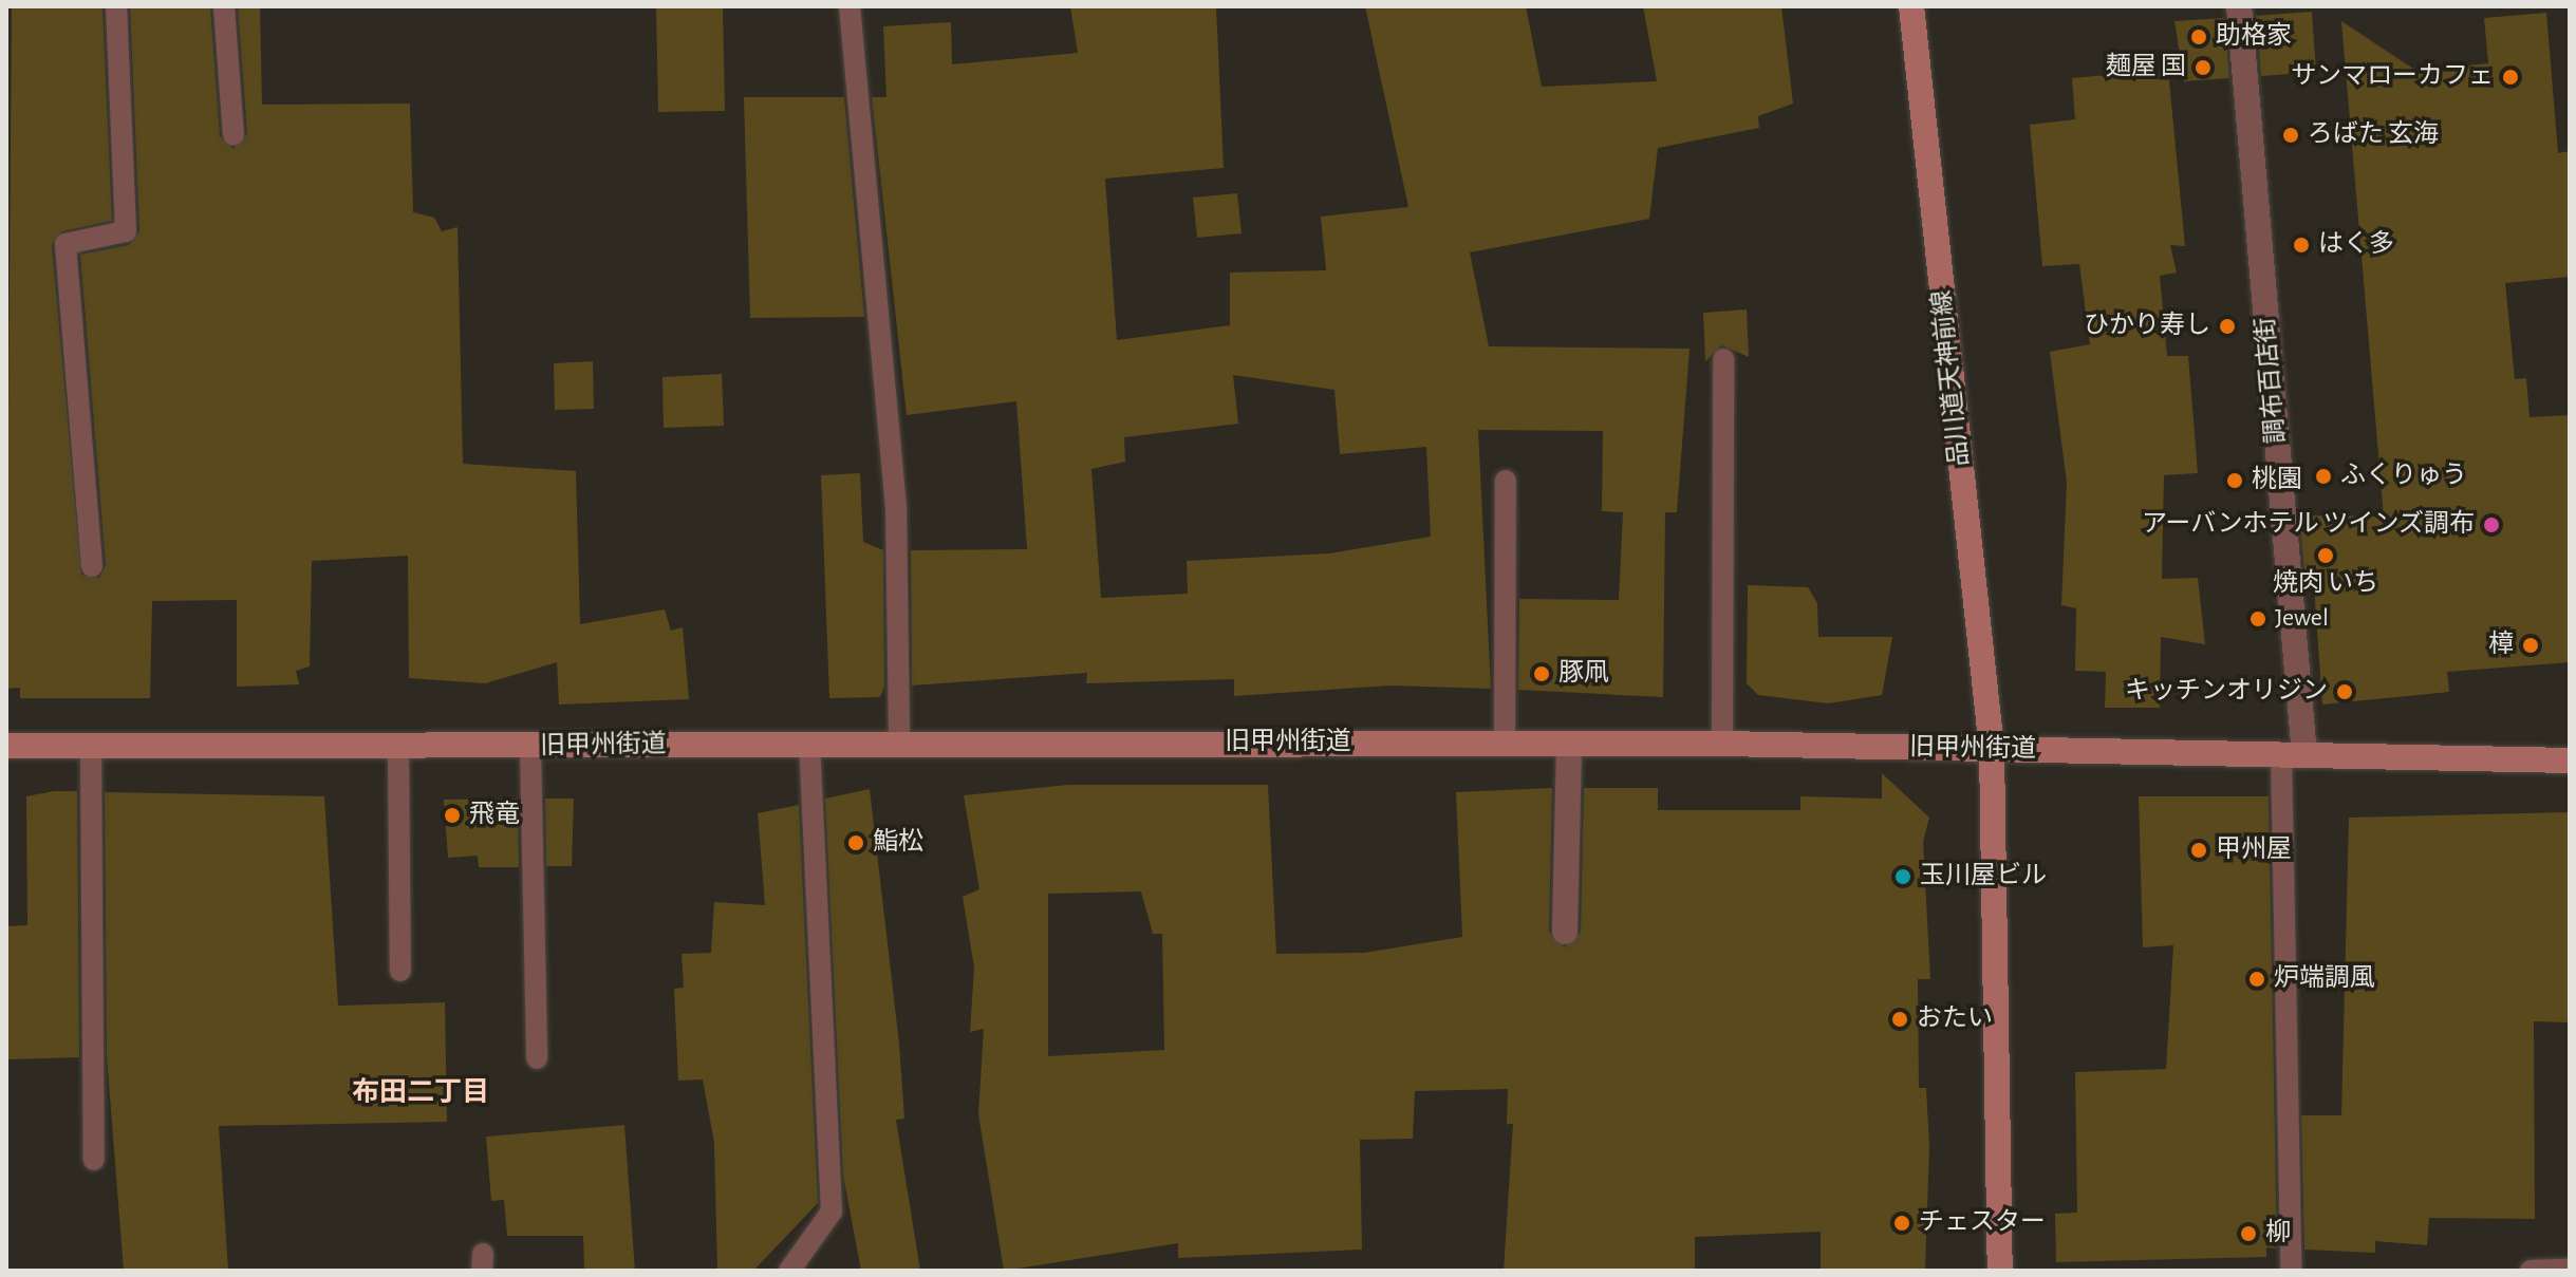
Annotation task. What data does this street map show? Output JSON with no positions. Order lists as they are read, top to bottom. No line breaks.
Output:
{"streets":{"main road":["品川道天神前線","旧甲州街道"],"street":["調布百店街"]},"crossings":[["品川道天神前線","旧甲州街道"],["調布百店街","旧甲州街道"]],"districts":["布田二丁目"],"places":["助格家","麺屋 国","サンマローカフェ","ろばた 玄海","はく多","ひかり寿し","ふくりゅう","桃園","アーバンホテル ツインズ調布","焼肉 いち","Jewel","樟","豚凧","キッチンオリジン","飛竜","鮨松","甲州屋","玉川屋ビル","炉端調風","おたい","チェスター","柳"]}
